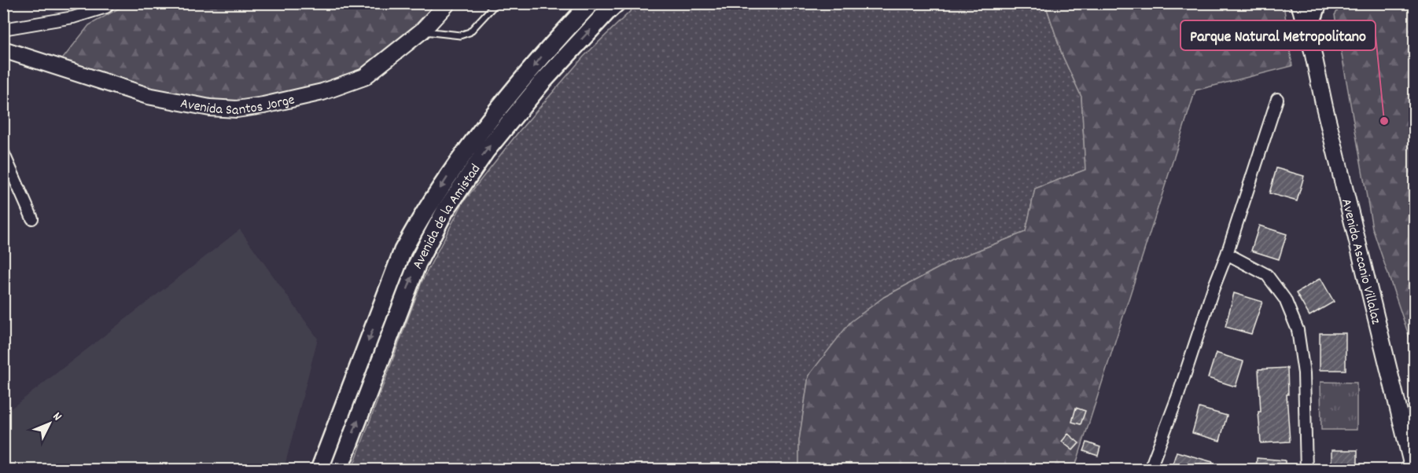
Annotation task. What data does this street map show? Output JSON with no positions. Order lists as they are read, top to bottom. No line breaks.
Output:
{"streets":{"main road":["Avenida Santos Jorge","Avenida de la Amistad","Avenida Ascanio Villalaz"]},"places":["Parque Natural Metropolitano"],"north":"top right"}
